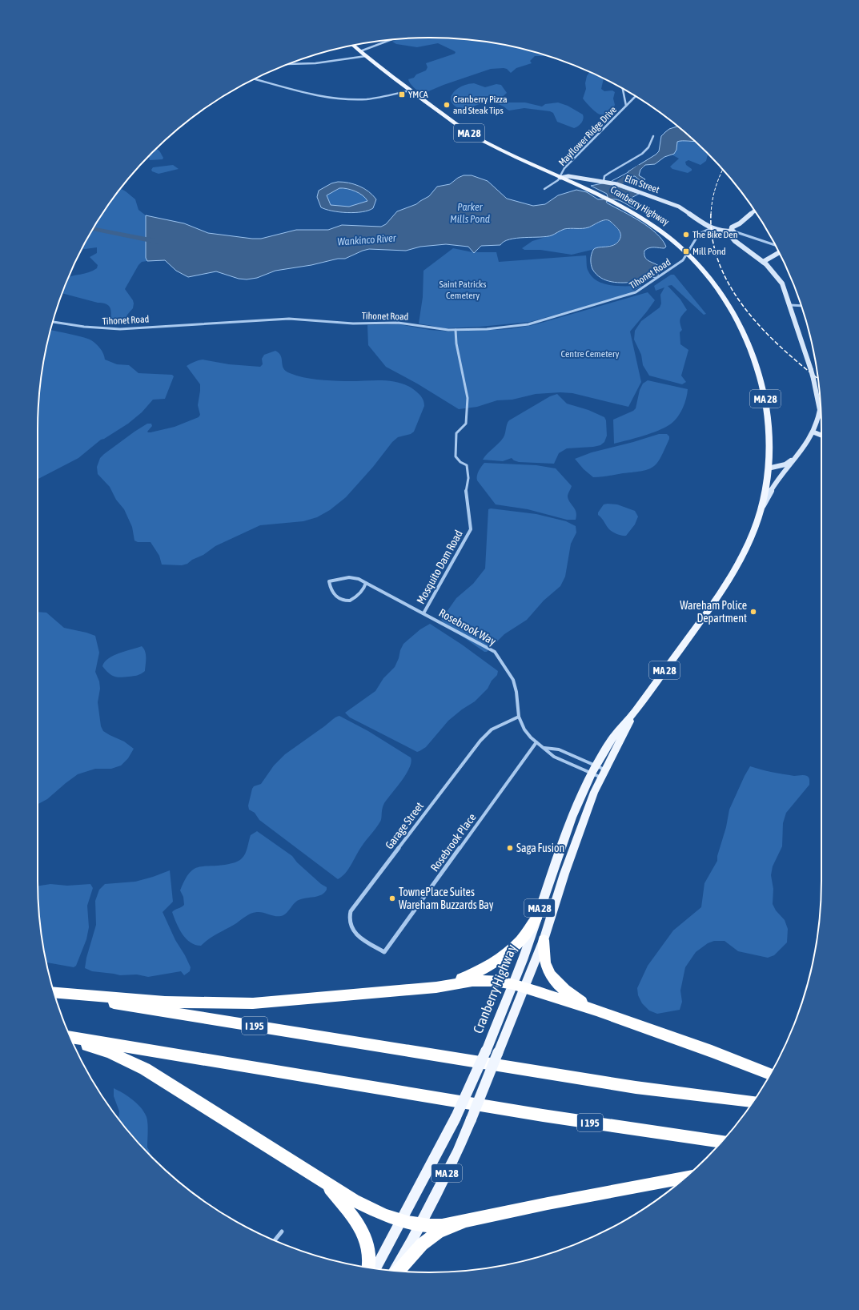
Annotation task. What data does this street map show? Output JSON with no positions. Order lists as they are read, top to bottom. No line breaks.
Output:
{"streets":{"highway":["I 195"],"main road":["MA 28","Elm Street","Cranberry Highway"],"street":["Mayflower Ridge Drive","Tihonet Road","Mosquito Dam Road","Rosebrook Way","Garage Street","Rosebrook Place"]},"crossings":[["Mayflower Ridge Drive","Elm Street"],["Mayflower Ridge Drive","Cranberry Highway"],["Elm Street","Cranberry Highway"],["Elm Street","Tihonet Road"],["Cranberry Highway","Tihonet Road"],["Cranberry Highway","Rosebrook Way"],["Tihonet Road","Mosquito Dam Road"],["Mosquito Dam Road","Rosebrook Way"],["Rosebrook Way","Garage Street"],["Rosebrook Way","Rosebrook Place"],["Garage Street","Rosebrook Place"]],"water":["Parker Mills Pond","Wankinco River"],"parks":["Saint Patricks Cemetery","Centre Cemetery"],"places":{"transit":["YMCA","Mill Pond"],"other":["Cranberry Pizza and Steak Tips","The Bike Den","Wareham Police Department","Saga Fusion","TownePlace Suites Wareham Buzzards Bay"]}}
